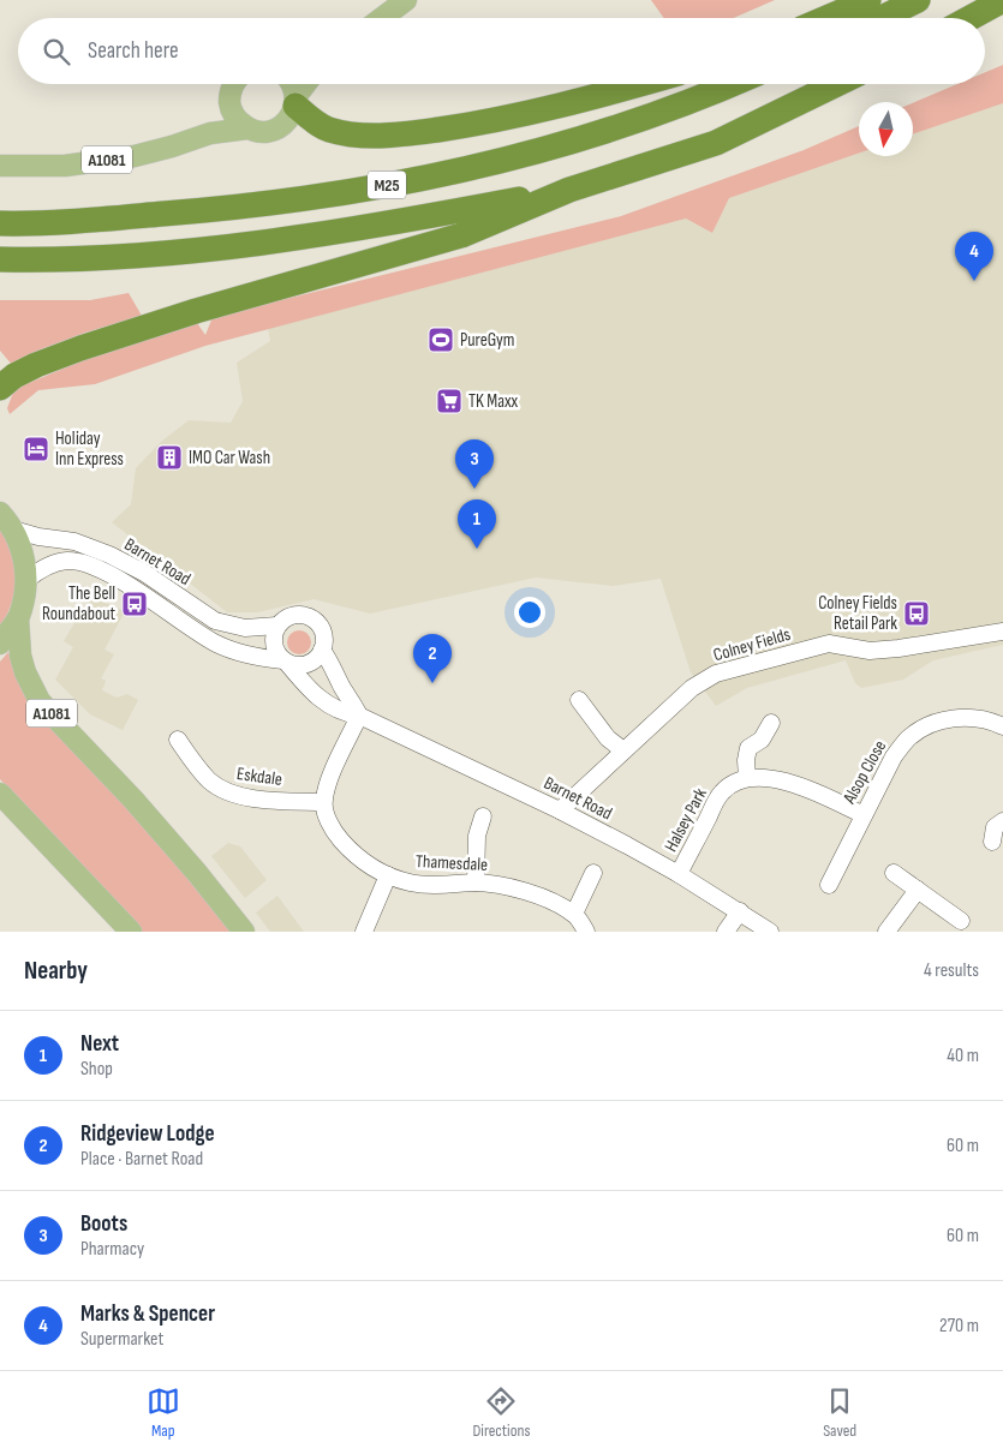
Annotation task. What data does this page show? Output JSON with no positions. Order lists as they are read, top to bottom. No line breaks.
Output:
{"streets":{"highway":["M25"],"main road":["A1081"],"street":["Barnet Road","Colney Fields","Alsop Close","Eskdale","Halsey Park","Thamesdale"]},"crossings":[["Barnet Road","Colney Fields"],["Barnet Road","Halsey Park"],["Eskdale","Thamesdale"]],"places":{"sports":["PureGym"],"supermarket":["TK Maxx"],"hotel":["Holiday Inn Express"],"building":["IMO Car Wash"],"bus stop":["The Bell Roundabout","Colney Fields Retail Park"]},"north":"bottom","page":{"search":"Search here","pins":["4","3","1","2"],"heading":["Nearby","4 results"],"list":[{"mark":"1","name":"Next","note":"Shop","value":"40 m"},{"mark":"2","name":"Ridgeview Lodge","note":"Place · Barnet Road","value":"60 m"},{"mark":"3","name":"Boots","note":"Pharmacy","value":"60 m"},{"mark":"4","name":"Marks & Spencer","note":"Supermarket","value":"270 m"}],"nav":["Map","Directions","Saved"]}}
